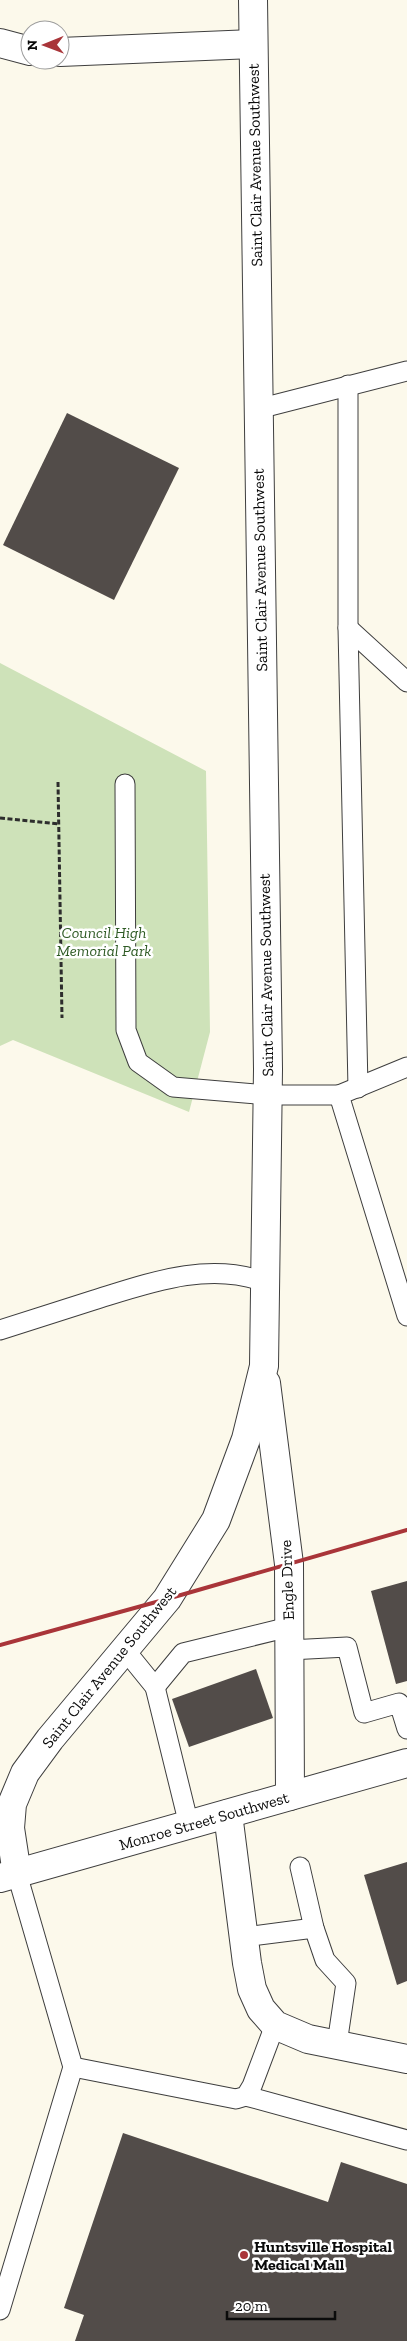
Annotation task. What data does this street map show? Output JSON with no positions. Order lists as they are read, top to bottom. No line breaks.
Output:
{"streets":{"street":["Saint Clair Avenue Southwest","Engle Drive","Monroe Street Southwest"]},"crossings":[["Saint Clair Avenue Southwest","Engle Drive"],["Saint Clair Avenue Southwest","Monroe Street Southwest"],["Engle Drive","Monroe Street Southwest"]],"parks":["Council High Memorial Park"],"places":["Huntsville Hospital Medical Mall"],"scale_bar":"20 m","north":"left"}
